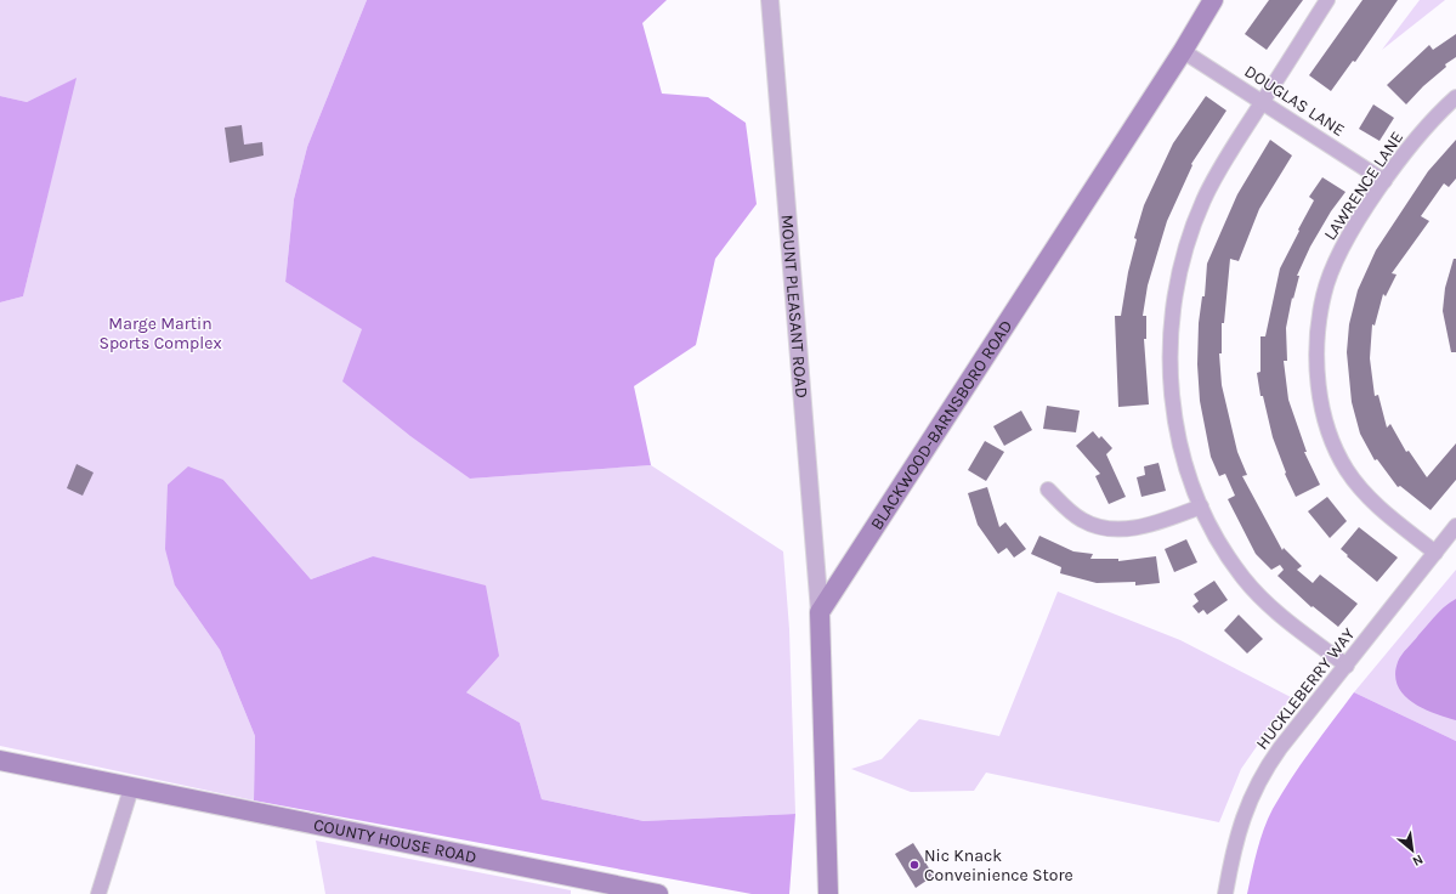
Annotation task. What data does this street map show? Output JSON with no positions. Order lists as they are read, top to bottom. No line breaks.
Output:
{"streets":{"main road":["BLACKWOOD-BARNSBORO ROAD","COUNTY HOUSE ROAD"],"street":["DOUGLAS LANE","LAWRENCE LANE","MOUNT PLEASANT ROAD","HUCKLEBERRY WAY"]},"crossings":[["DOUGLAS LANE","LAWRENCE LANE"],["DOUGLAS LANE","BLACKWOOD-BARNSBORO ROAD"],["LAWRENCE LANE","HUCKLEBERRY WAY"],["MOUNT PLEASANT ROAD","BLACKWOOD-BARNSBORO ROAD"]],"parks":["Marge Martin Sports Complex"],"places":["Nic Knack Conveinience Store"],"north":"bottom right"}
